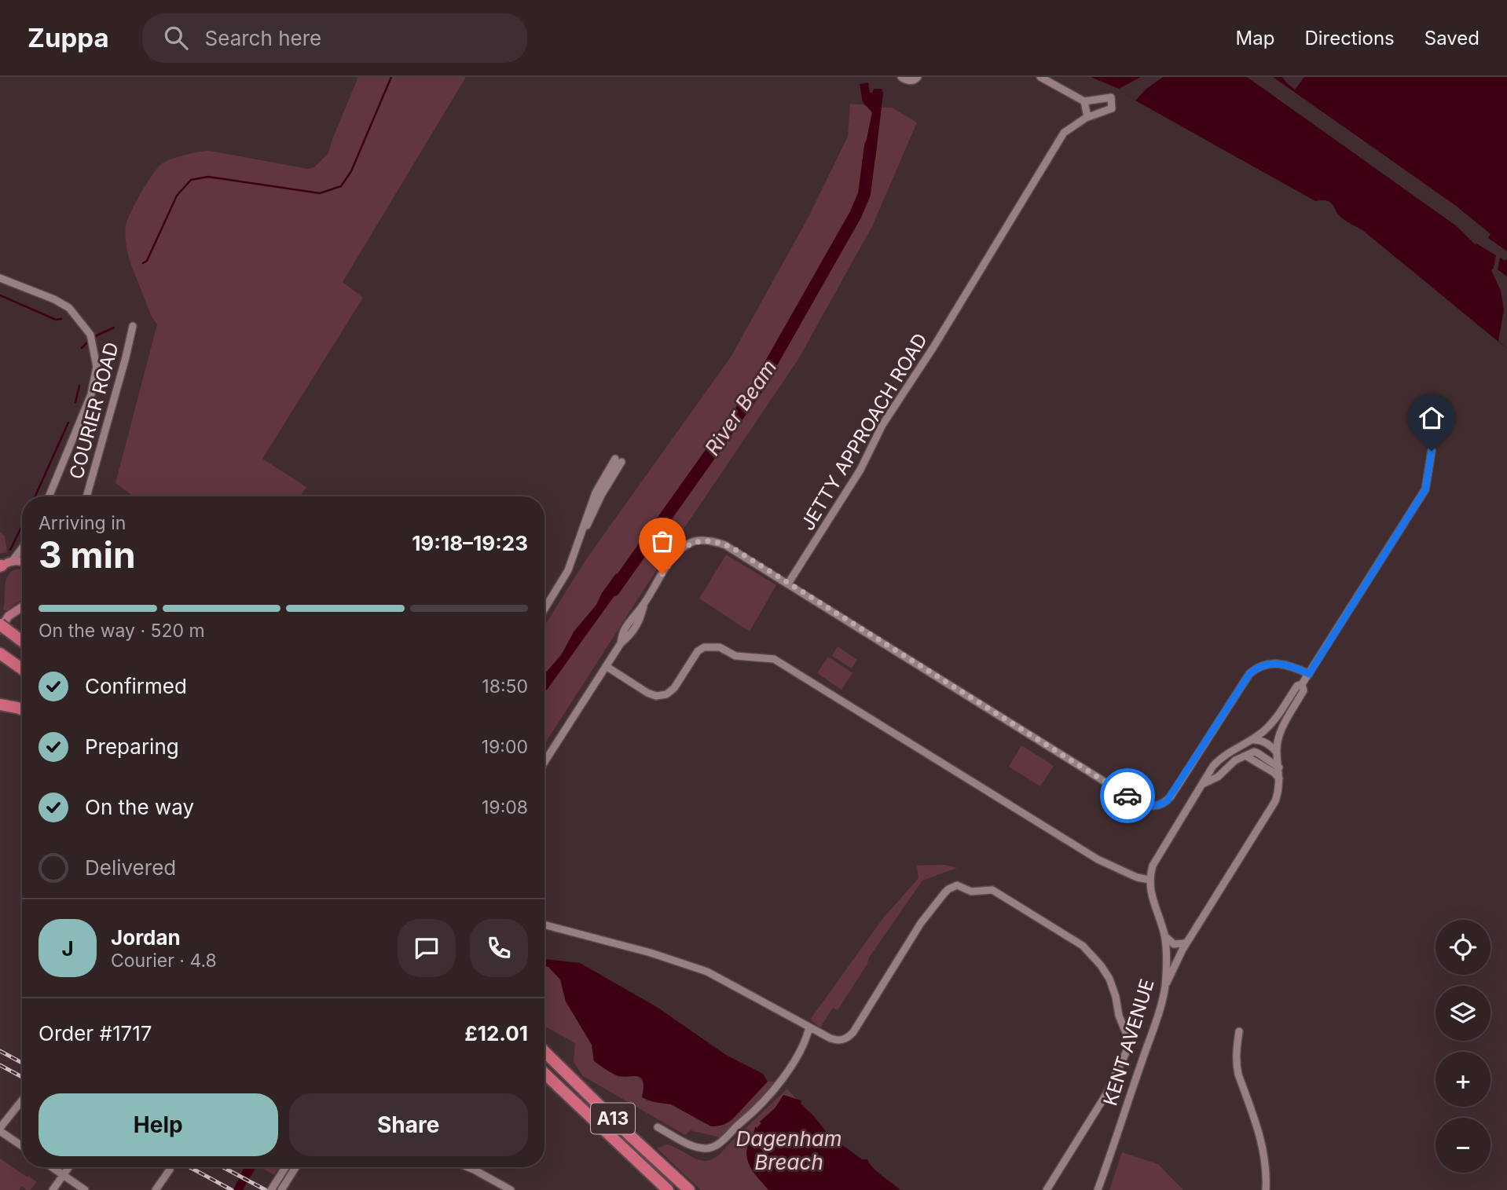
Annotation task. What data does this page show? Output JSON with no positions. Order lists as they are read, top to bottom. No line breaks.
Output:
{"streets":{"highway":["A13"],"street":["COURIER ROAD","JETTY APPROACH ROAD","KENT AVENUE"]},"water":["River Beam","Dagenham Breach"],"page":{"header":"Zuppa","search":"Search here","nav":["Map","Directions","Saved"],"heading":["3 min","Arriving in","19:18–19:23"],"panel":["Jordan","Courier · 4.8","Order #1717","£12.01"],"bar":"On the way · 520 m","list":[["Confirmed","18:50"],["Preparing","19:00"],["On the way","19:08"],"Delivered"],"round":"J","map_buttons":["+","−"],"buttons":["Help","Share"]}}
